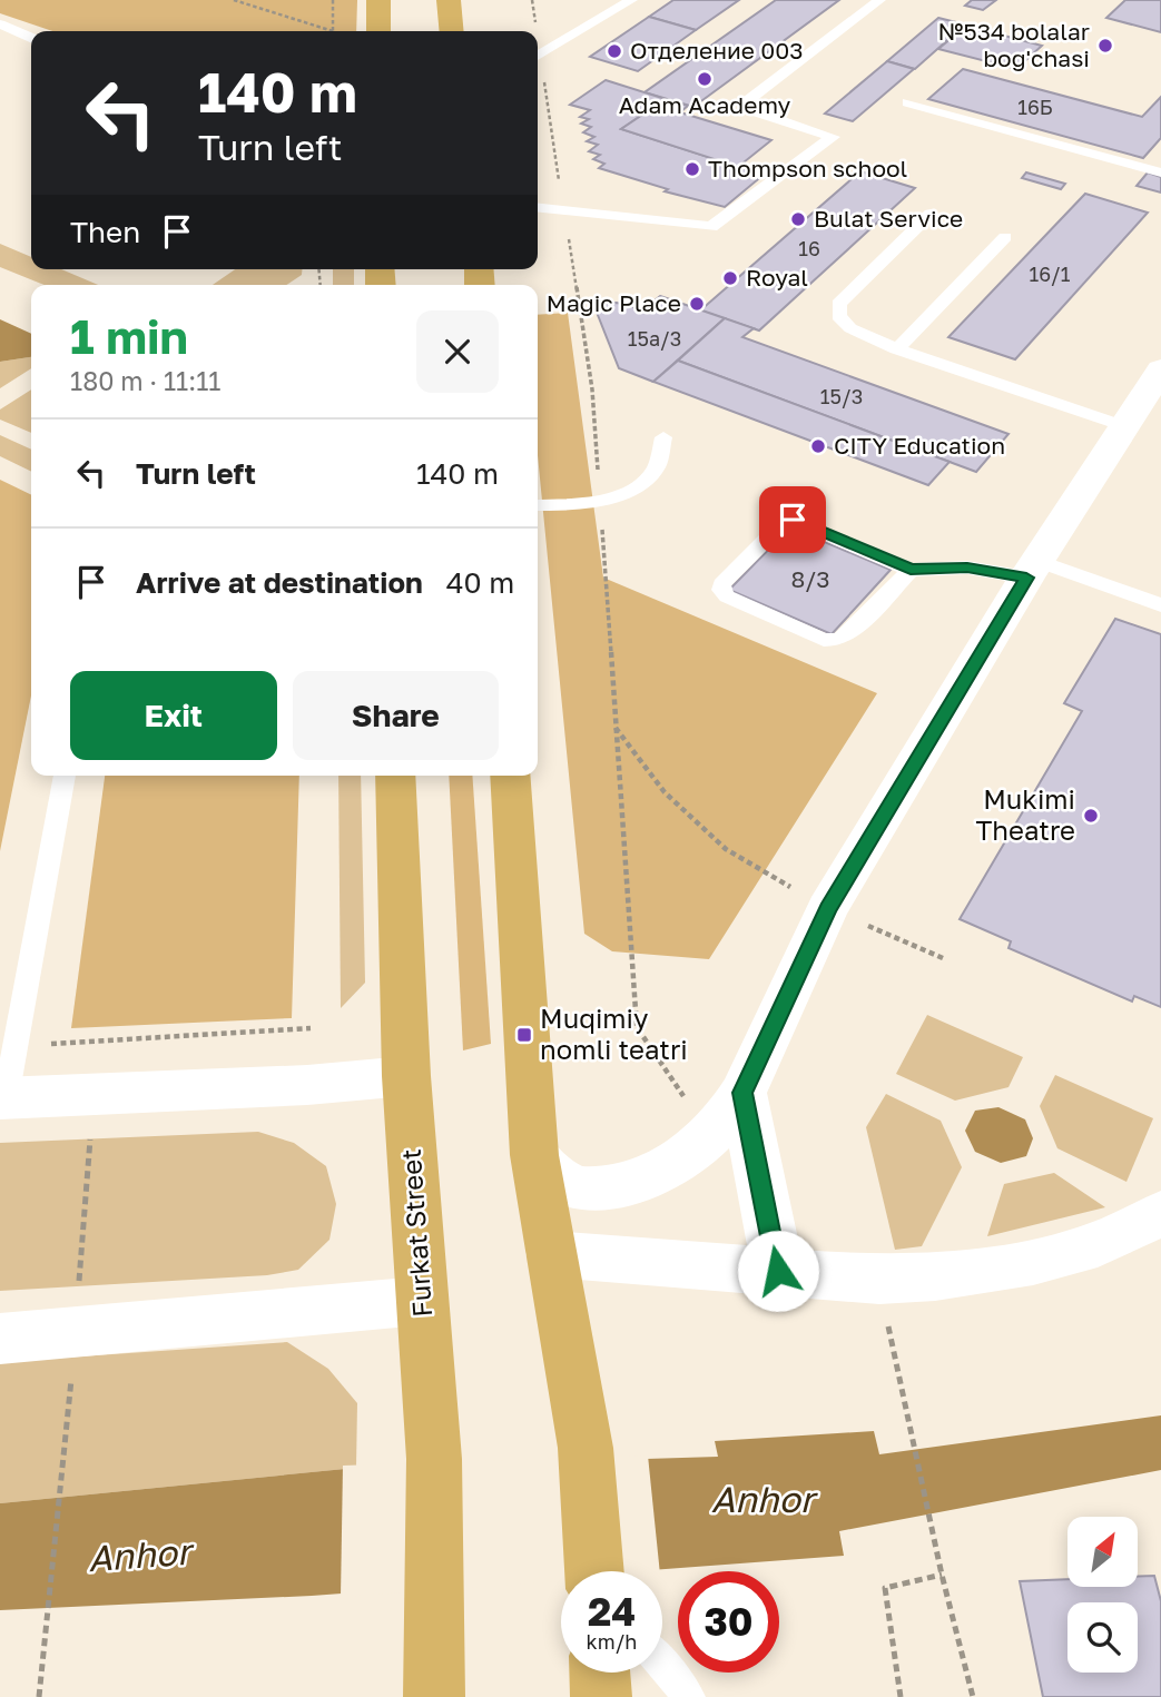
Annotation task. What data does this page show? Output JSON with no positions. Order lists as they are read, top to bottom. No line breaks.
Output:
{"streets":{"main road":["Furkat Street"]},"water":["Anhor"],"places":{"other":["№534 bolalar bog'chasi","Отделение 003","Adam Academy","Thompson school","Bulat Service","Royal","Magic Place","CITY Education","Mukimi Theatre"],"transit":["Muqimiy nomli teatri"]},"house_numbers":["16Б","16","16/1","15a/3","15/3","8/3"],"north":"top right","page":{"turn":["140 m","Turn left"],"then":"Then","heading":["1 min","180 m · 11:11"],"list":[{"name":"Turn left","value":"140 m"},{"name":"Arrive at destination","value":"40 m"}],"buttons":["Exit","Share"],"speed":"24 km/h","limit":"30"}}
